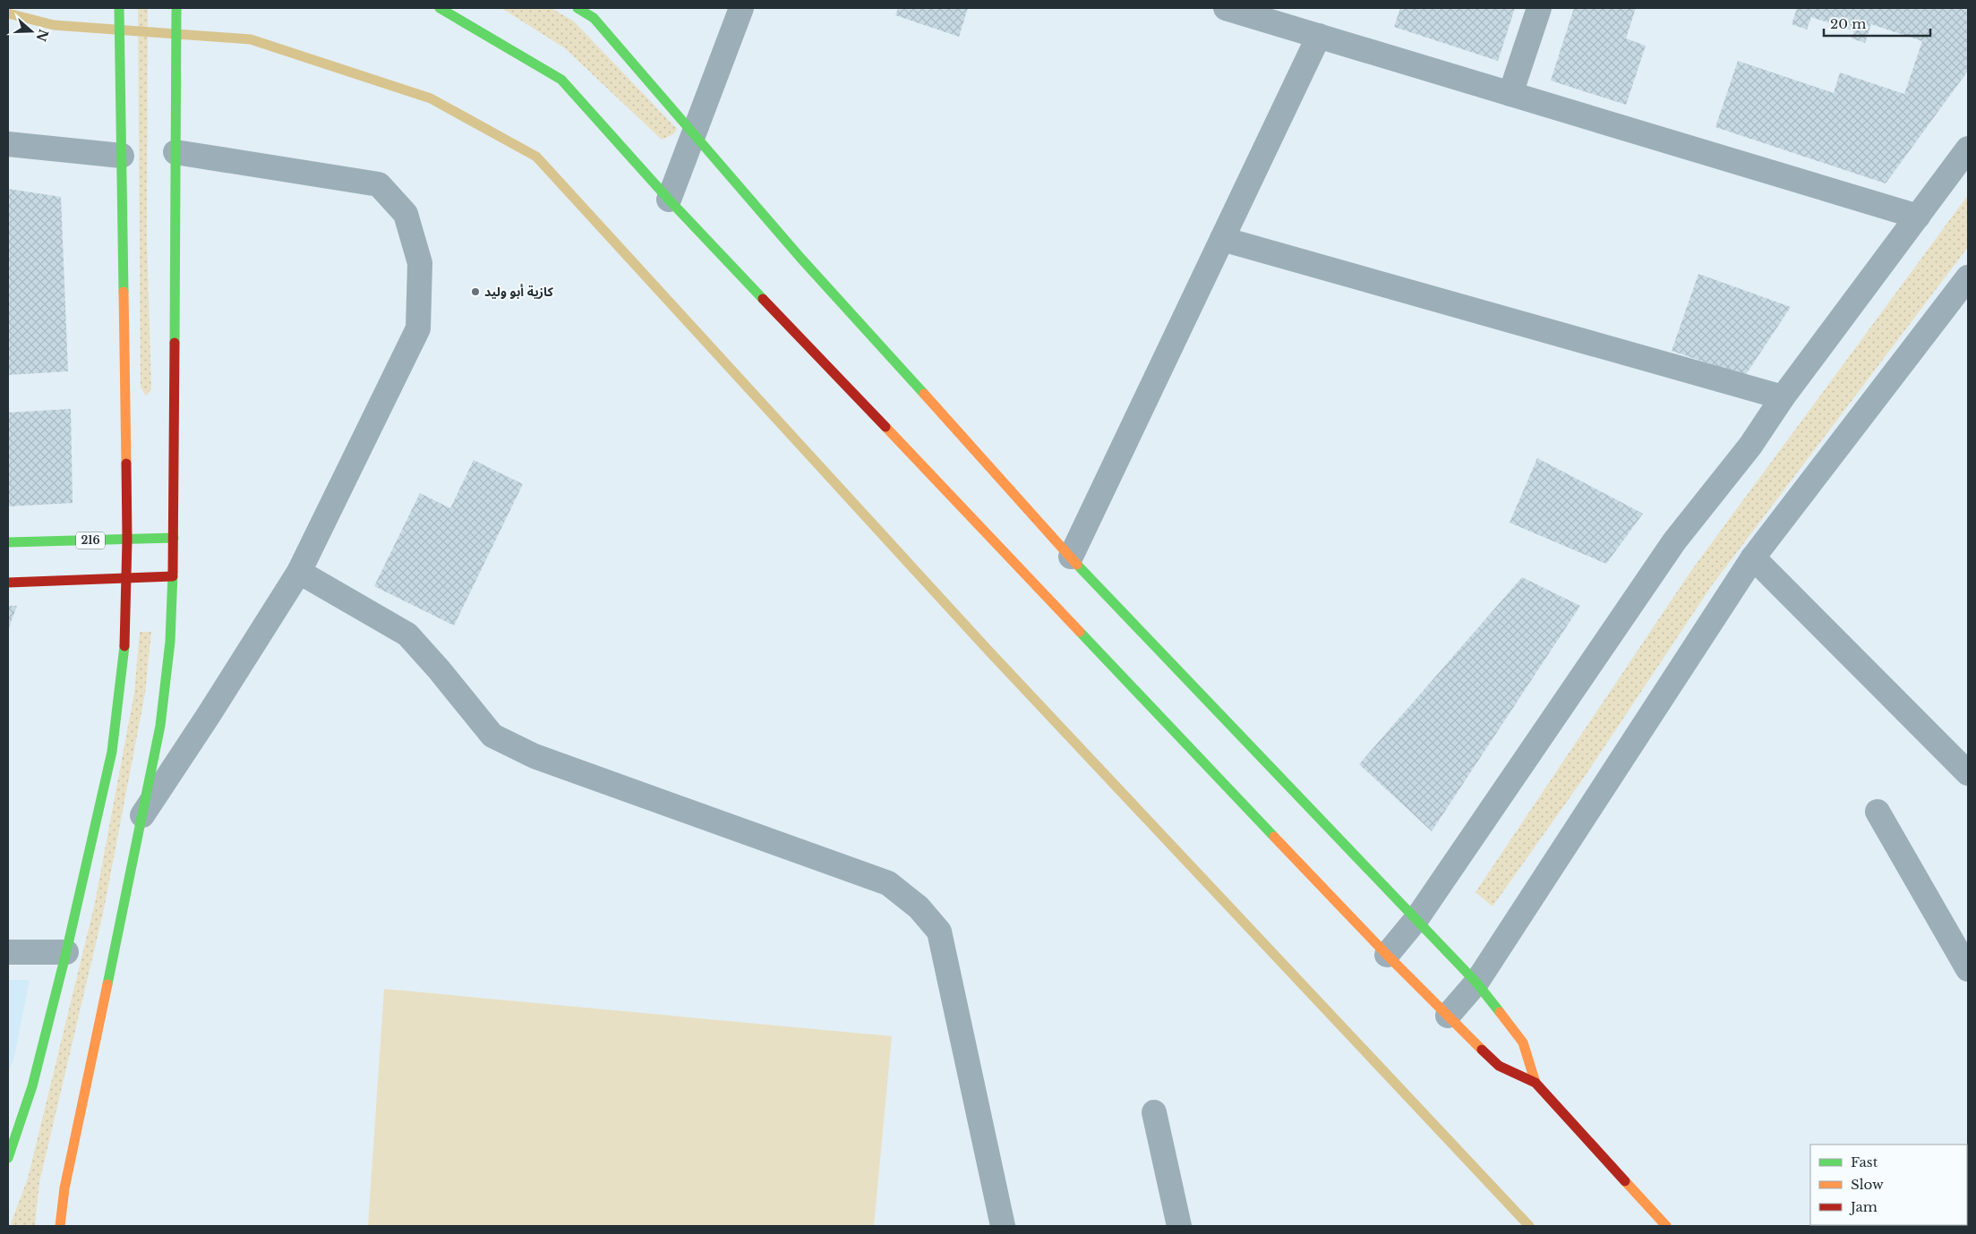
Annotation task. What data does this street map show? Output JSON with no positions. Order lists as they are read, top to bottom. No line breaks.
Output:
{"streets":{"main road":["216"]},"places":["كازية أبو وليد"],"legend":["Fast","Slow","Jam"],"scale_bar":"20 m","north":"right"}
